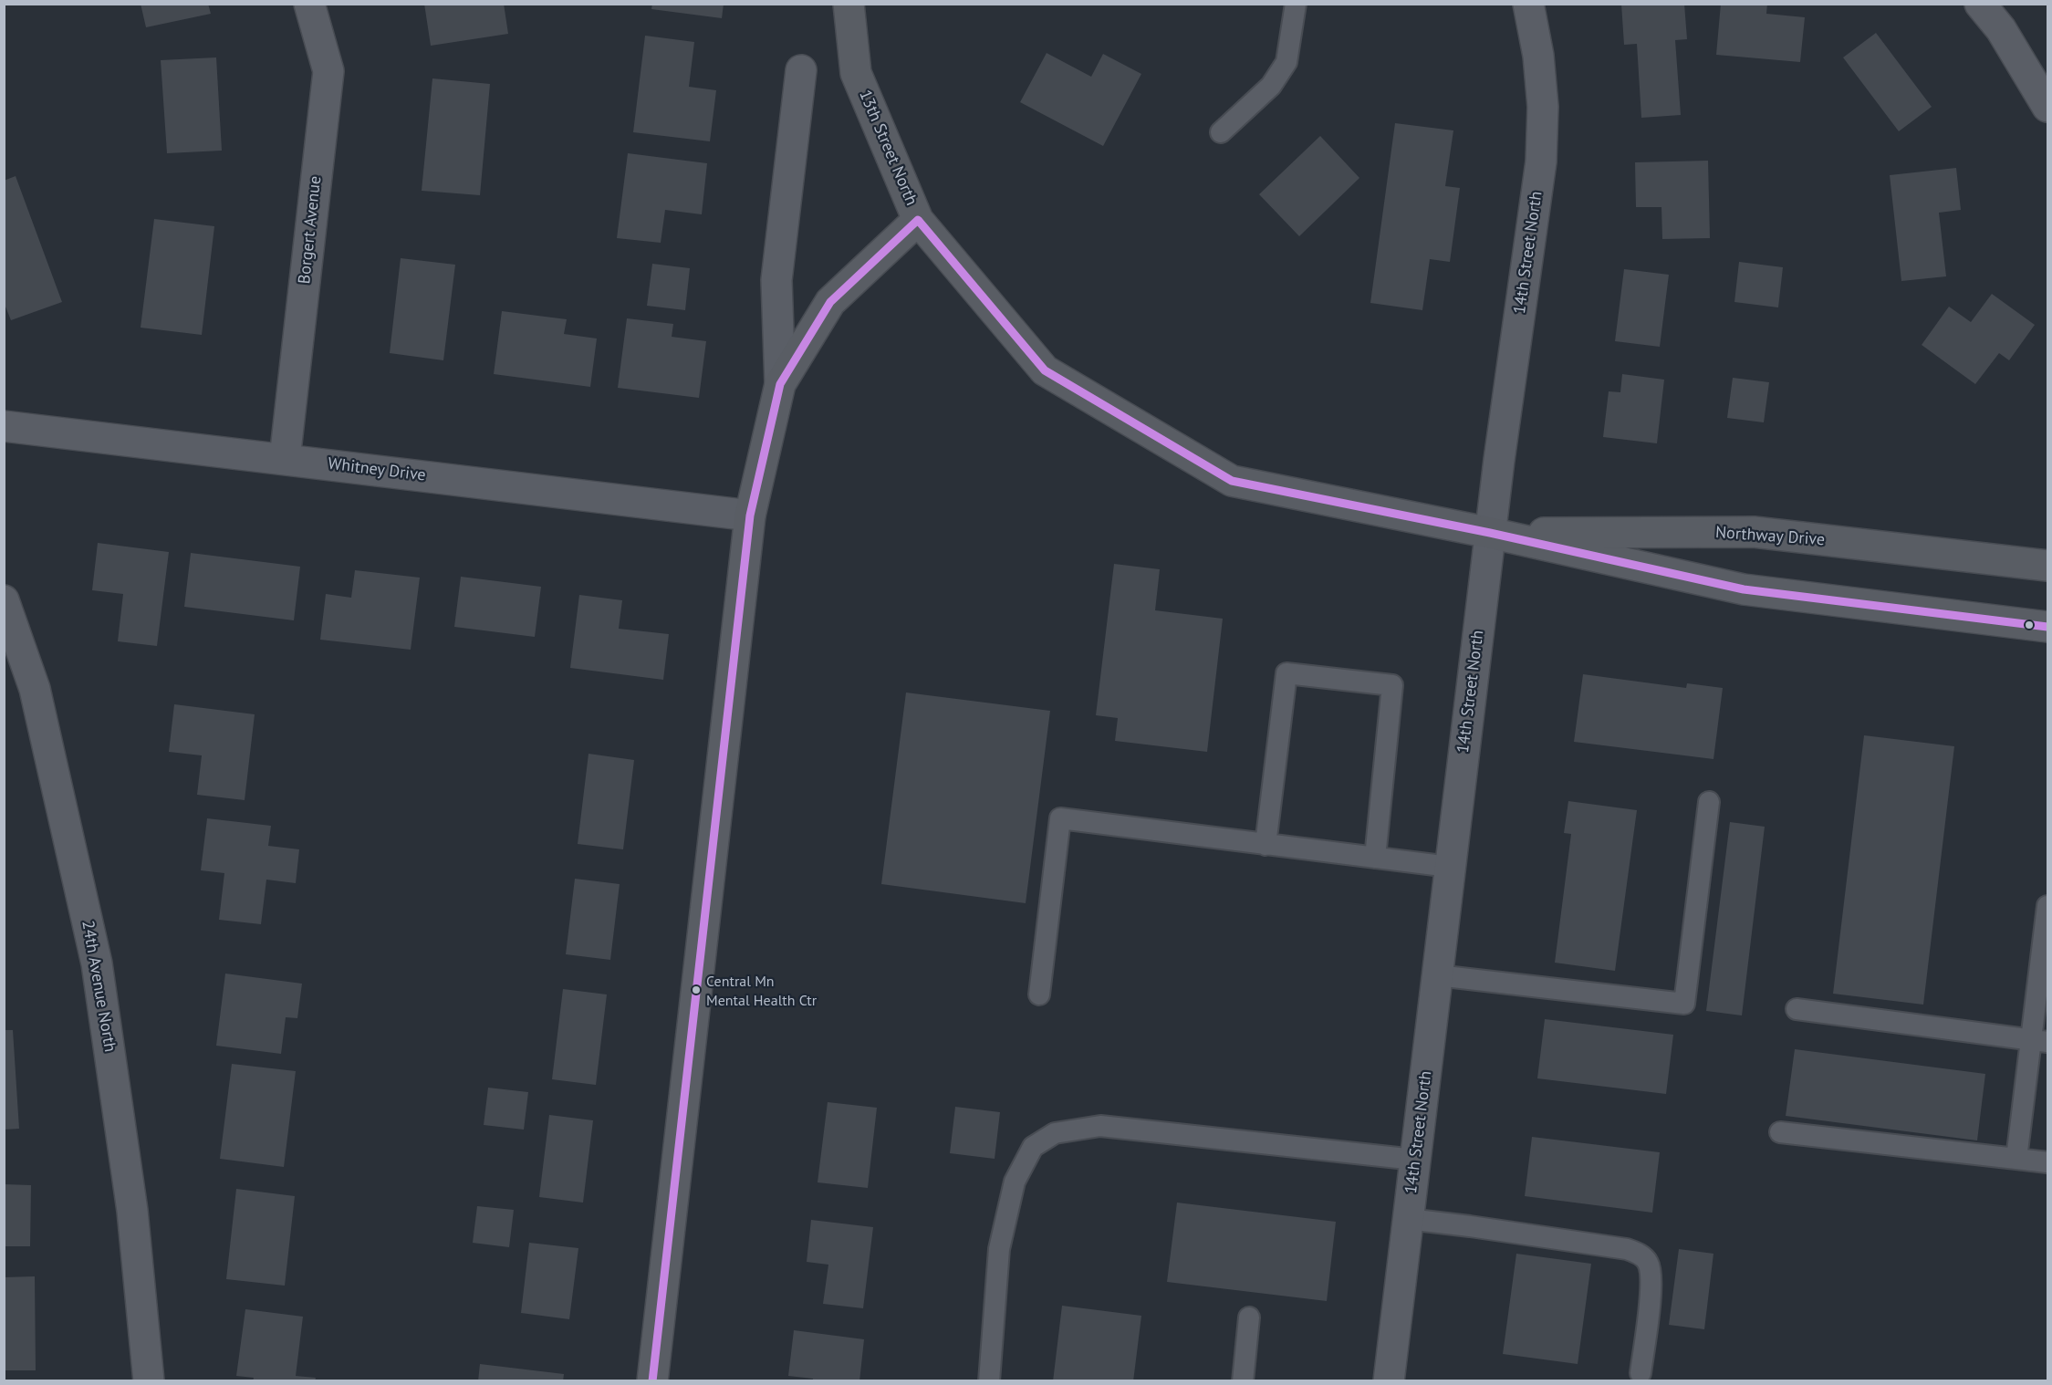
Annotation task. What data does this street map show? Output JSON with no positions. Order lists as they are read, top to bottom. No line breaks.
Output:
{"streets":{"street":["13th Street North","Borgert Avenue","14th Street North","Whitney Drive","Northway Drive","24th Avenue North"]},"crossings":[["13th Street North","Whitney Drive"],["13th Street North","Northway Drive"],["Borgert Avenue","Whitney Drive"],["14th Street North","Northway Drive"]],"places":["Central Mn Mental Health Ctr"]}
